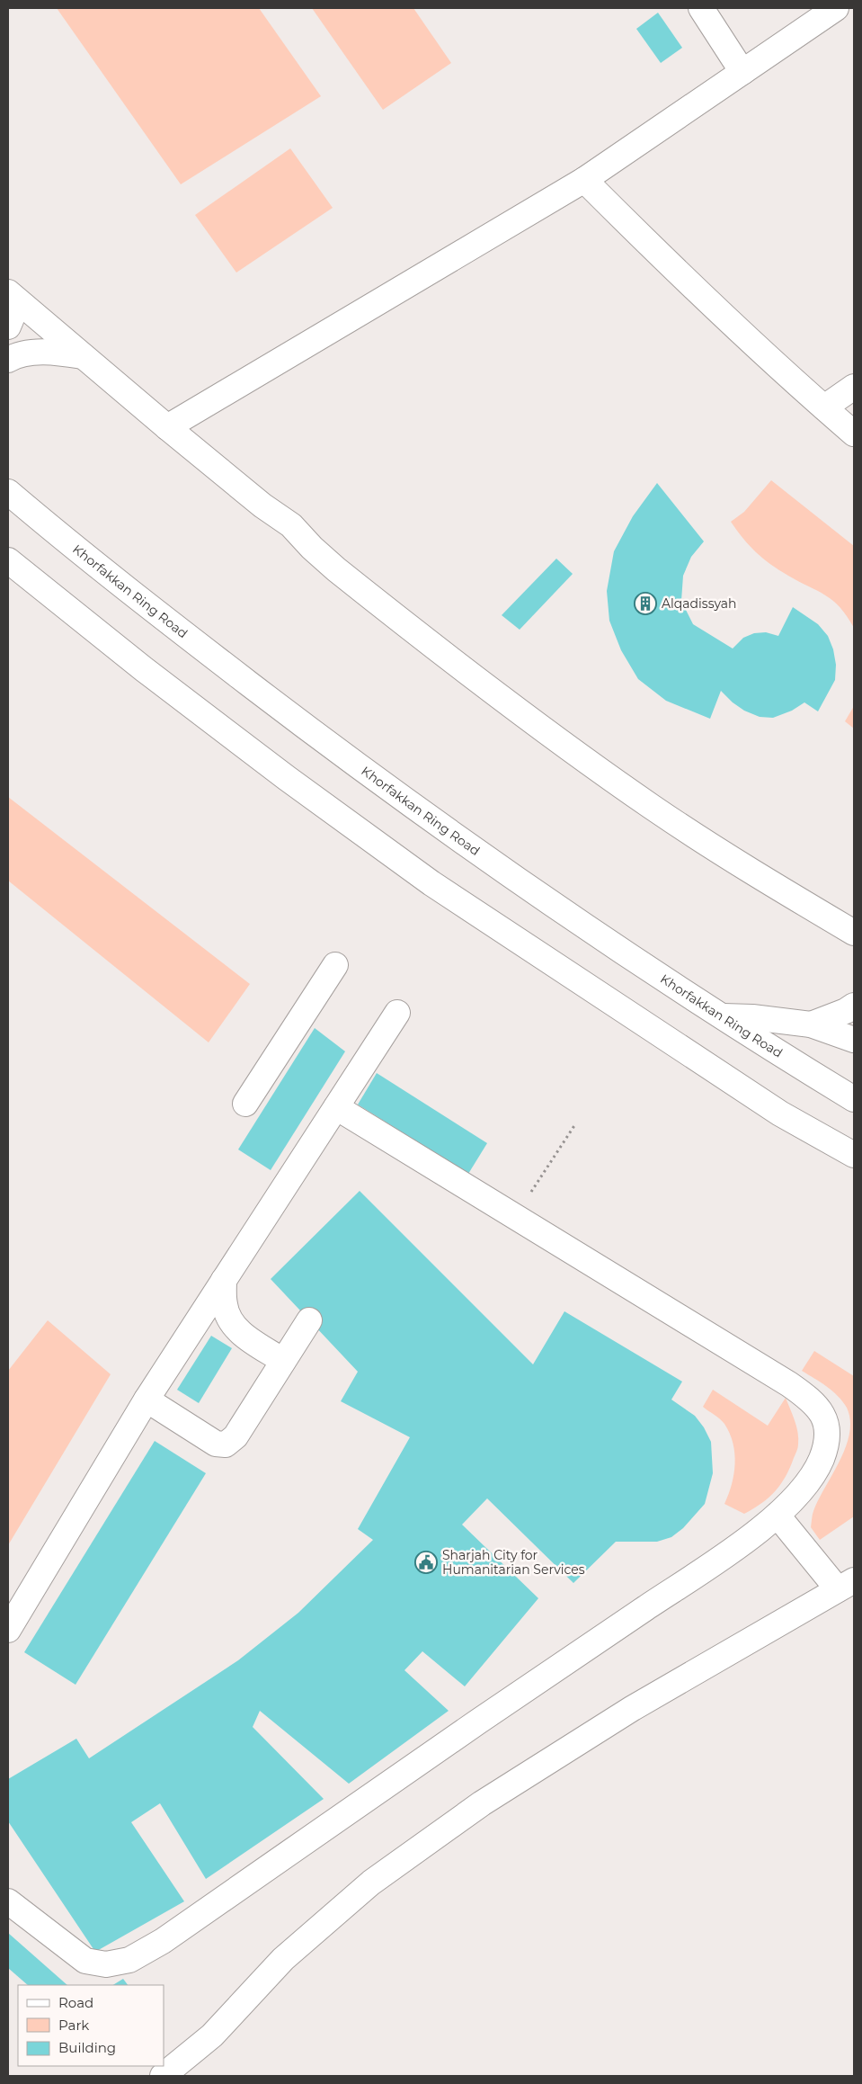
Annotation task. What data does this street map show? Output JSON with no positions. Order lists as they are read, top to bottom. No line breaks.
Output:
{"streets":{"main road":["Khorfakkan Ring Road"]},"places":{"building":["Alqadissyah"],"public building":["Sharjah City for Humanitarian Services"]},"legend":["Road","Park","Building"]}
